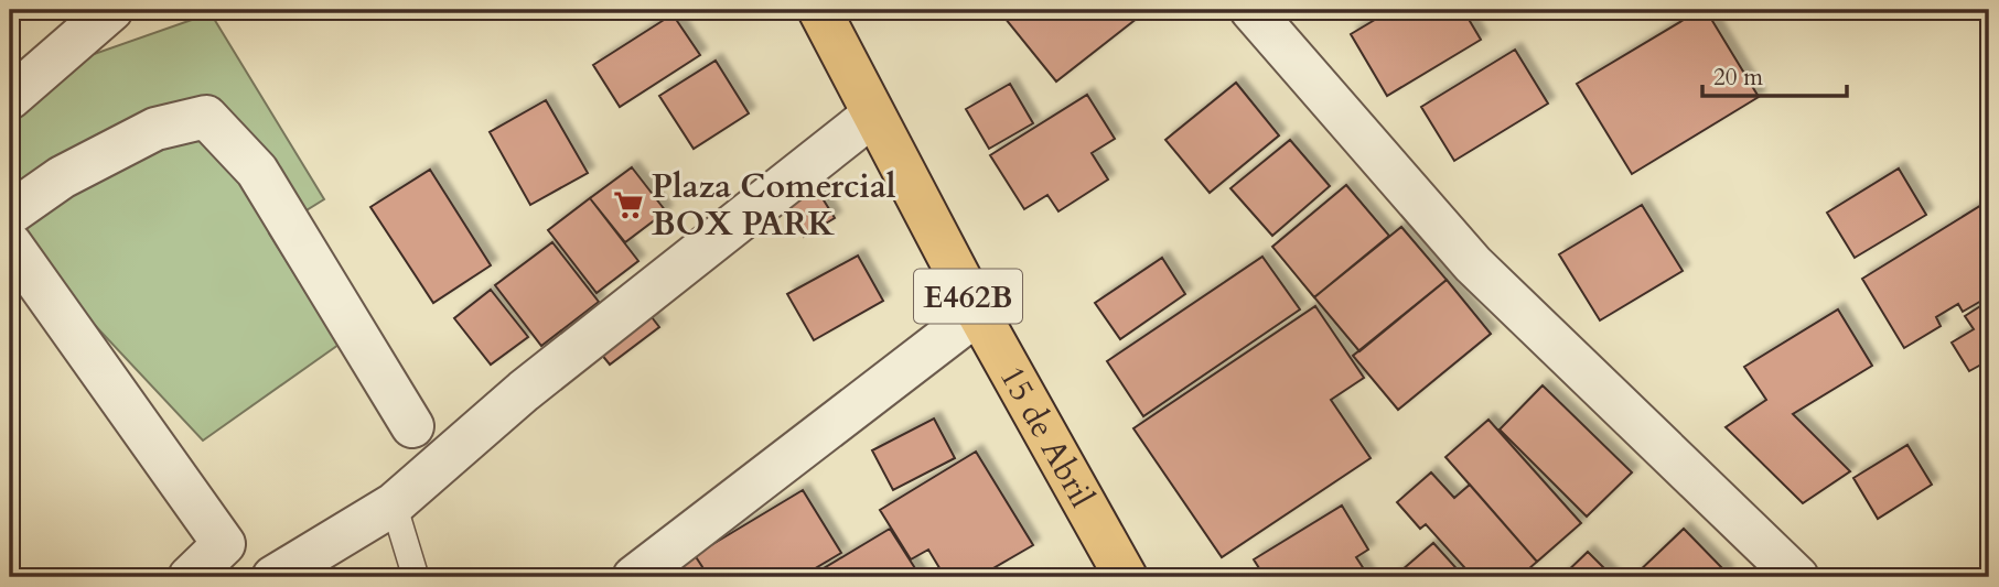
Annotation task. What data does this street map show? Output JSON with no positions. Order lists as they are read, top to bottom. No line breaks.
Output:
{"streets":{"main road":["E462B","15 de Abril"]},"places":{"supermarket":["Plaza Comercial BOX PARK"]},"scale_bar":"20 m"}
